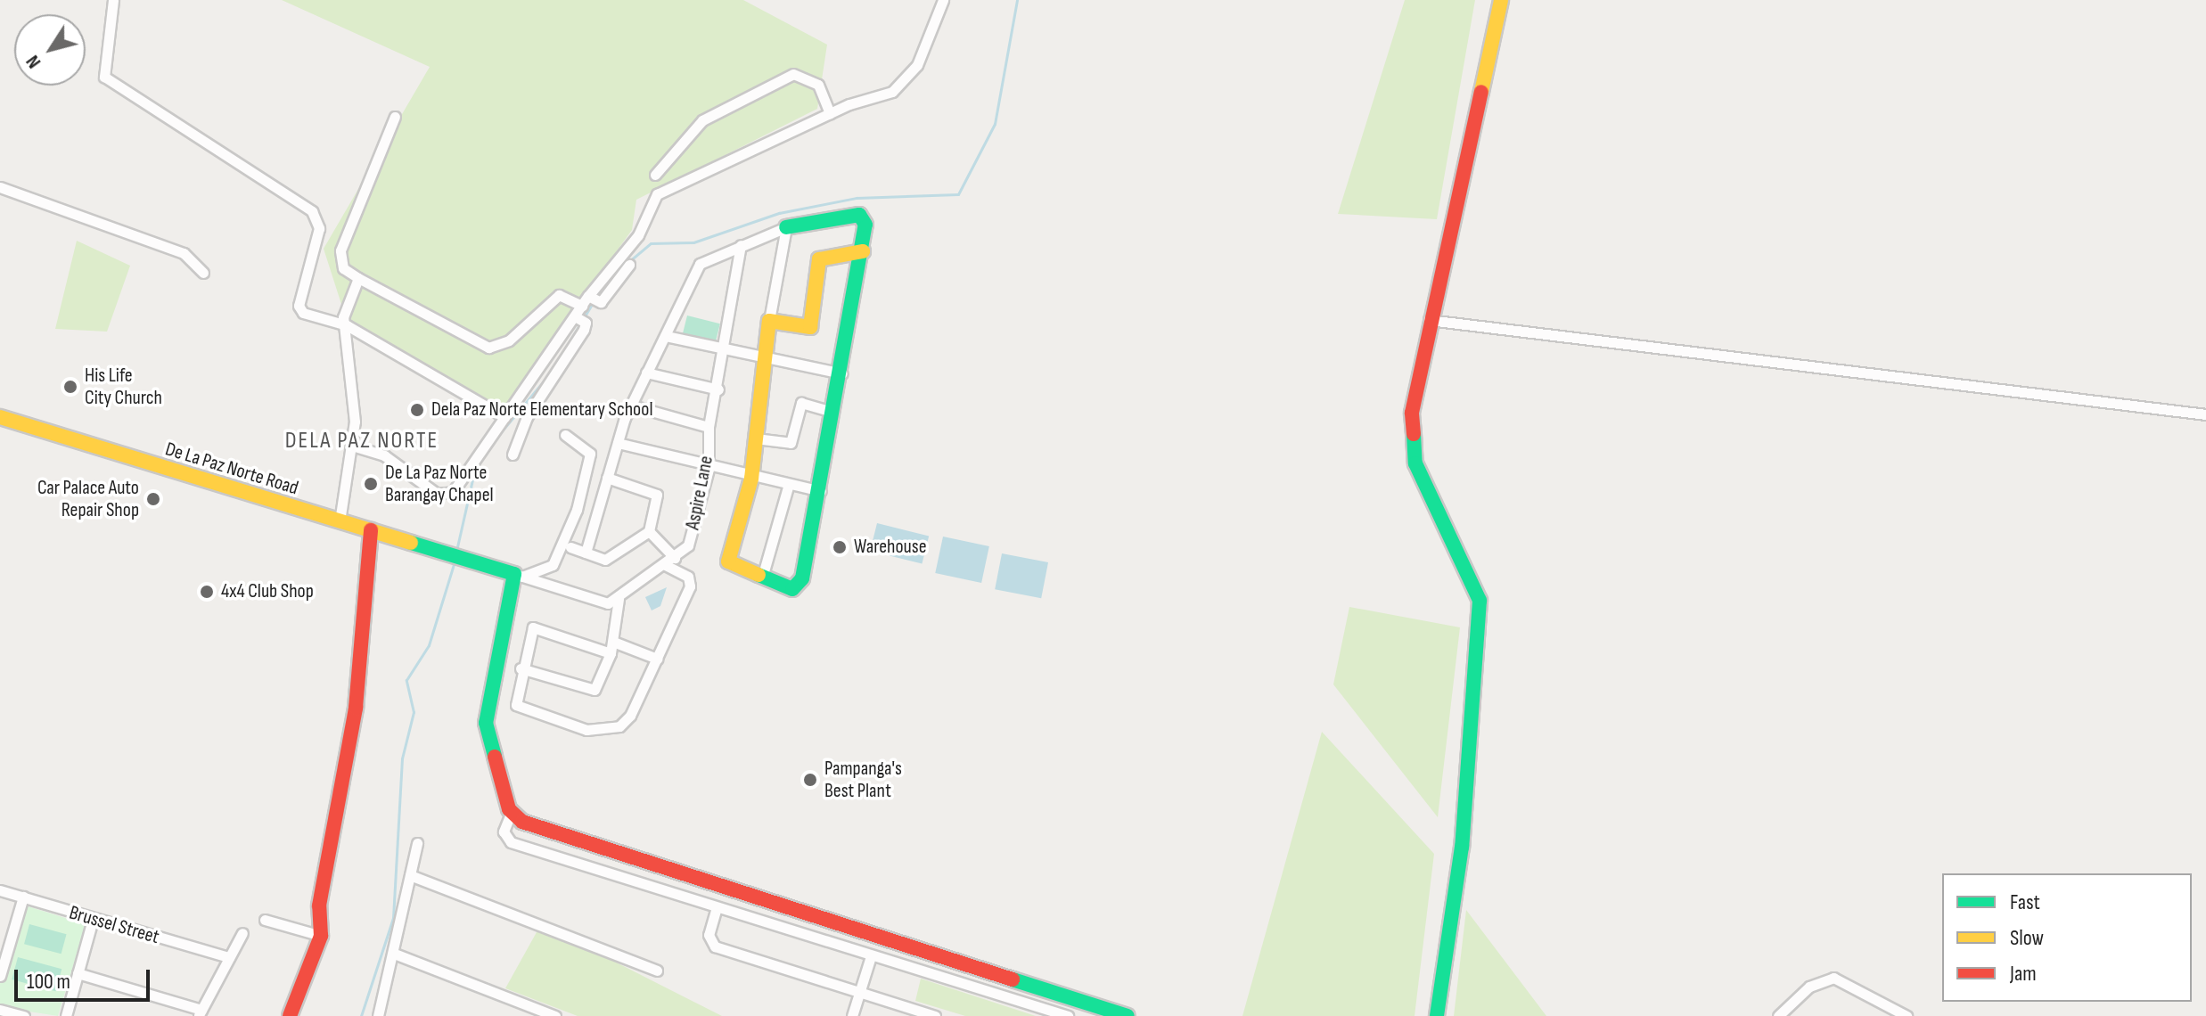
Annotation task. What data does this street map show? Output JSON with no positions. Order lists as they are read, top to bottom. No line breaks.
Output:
{"streets":{"street":["De La Paz Norte Road","Aspire Lane","Brussel Street"]},"districts":["DELA PAZ NORTE"],"places":["His Life City Church","Dela Paz Norte Elementary School","De La Paz Norte Barangay Chapel","Car Palace Auto Repair Shop","Warehouse","4x4 Club Shop","Pampanga's Best Plant"],"legend":["Fast","Slow","Jam"],"scale_bar":"100 m","north":"bottom left"}
